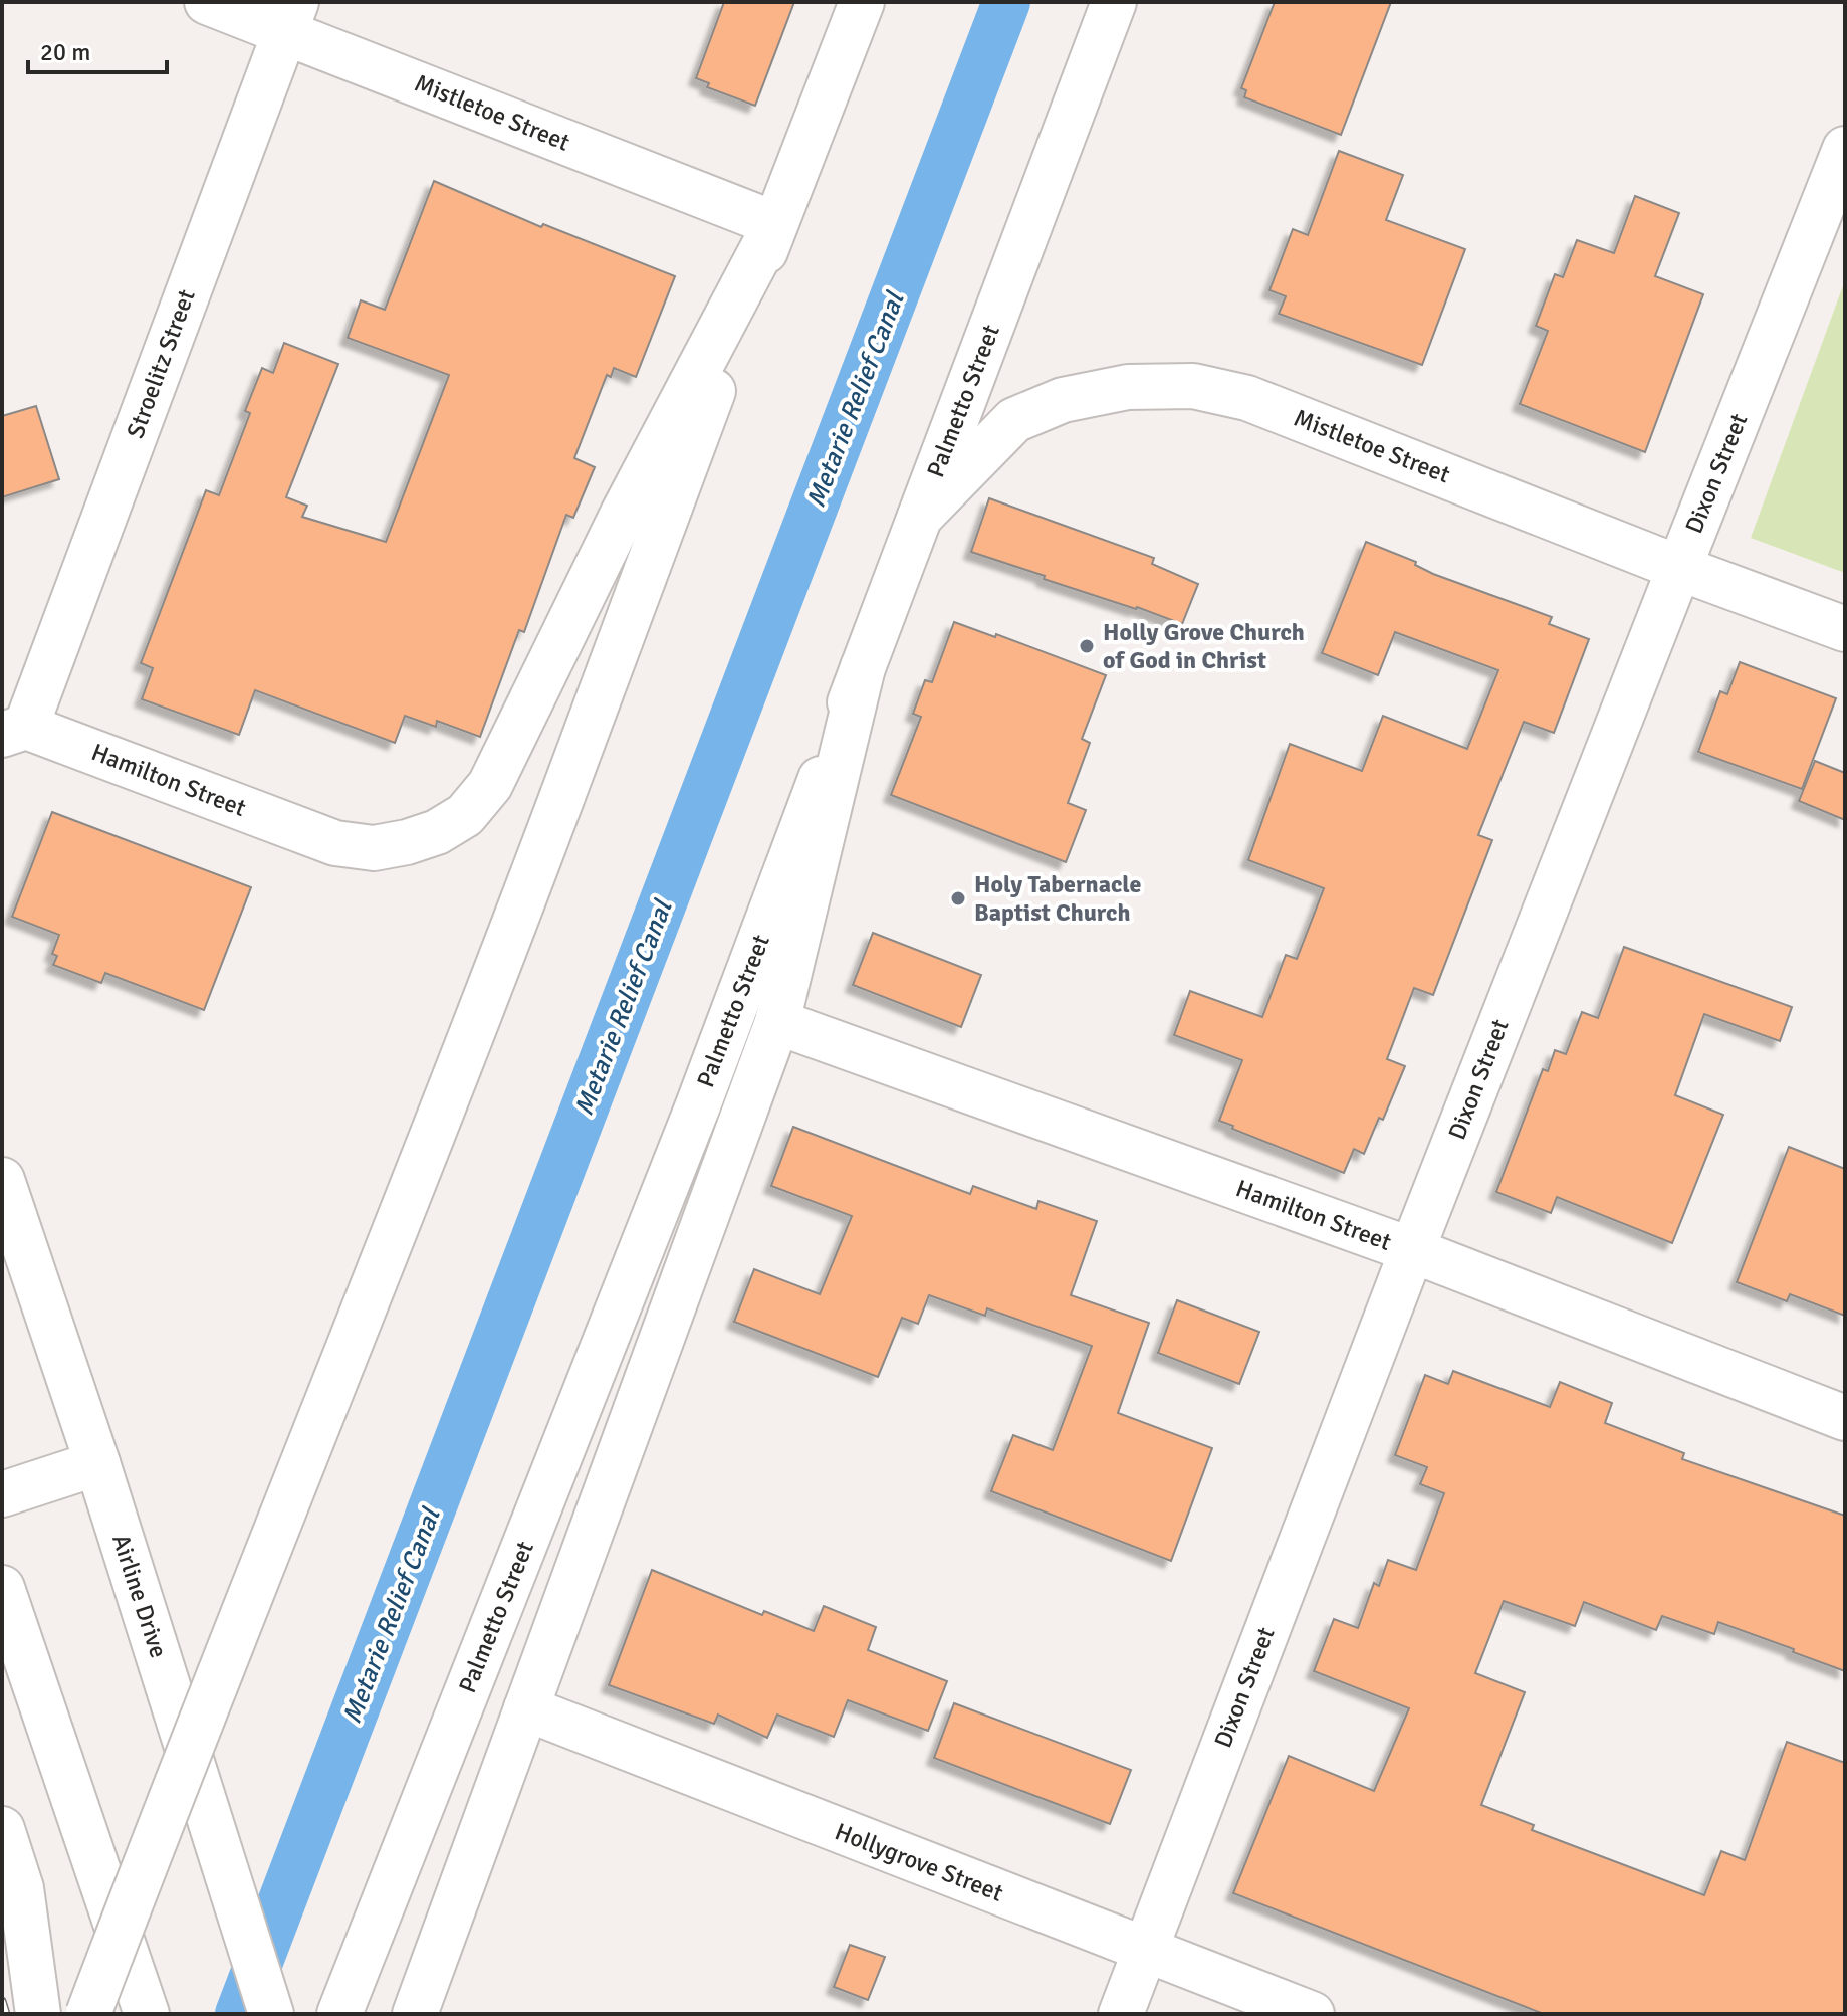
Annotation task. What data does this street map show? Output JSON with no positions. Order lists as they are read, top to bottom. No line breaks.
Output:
{"streets":{"main road":["Mistletoe Street","Stroelitz Street","Palmetto Street","Dixon Street","Hamilton Street","Airline Drive","Hollygrove Street"]},"crossings":[["Mistletoe Street","Stroelitz Street"],["Mistletoe Street","Palmetto Street"],["Mistletoe Street","Dixon Street"],["Mistletoe Street","Hamilton Street"],["Stroelitz Street","Hamilton Street"],["Dixon Street","Hamilton Street"],["Dixon Street","Hollygrove Street"]],"water":["Metarie Relief Canal"],"places":["Holly Grove Church of God in Christ","Holy Tabernacle Baptist Church"],"scale_bar":"20 m"}
